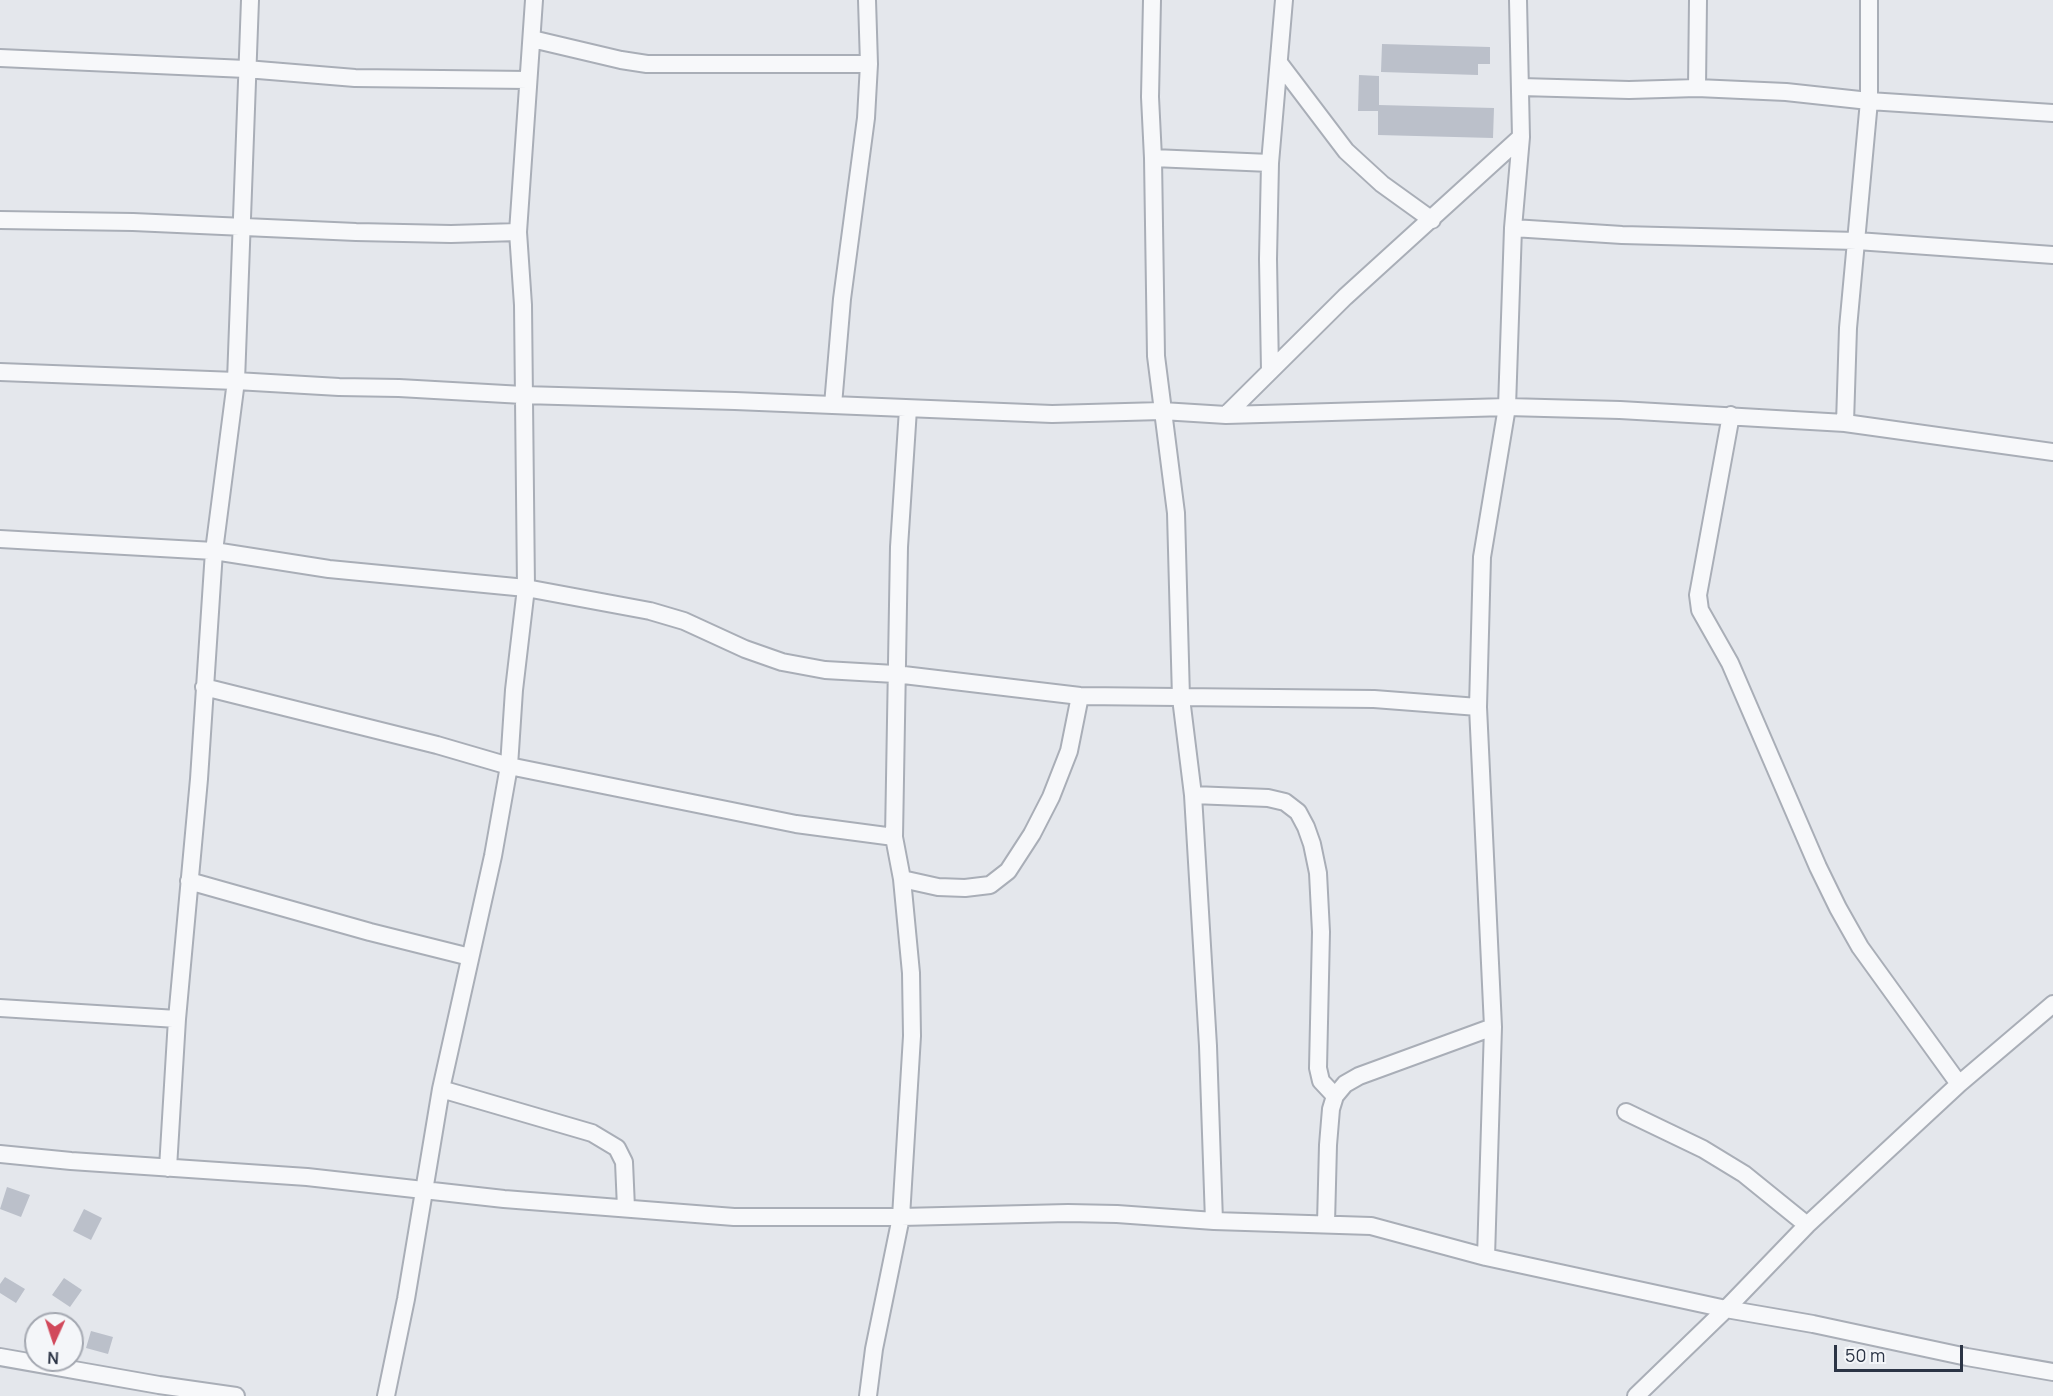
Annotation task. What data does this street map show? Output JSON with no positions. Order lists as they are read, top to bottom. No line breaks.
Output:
{"scale_bar":"50 m","north":"bottom"}
